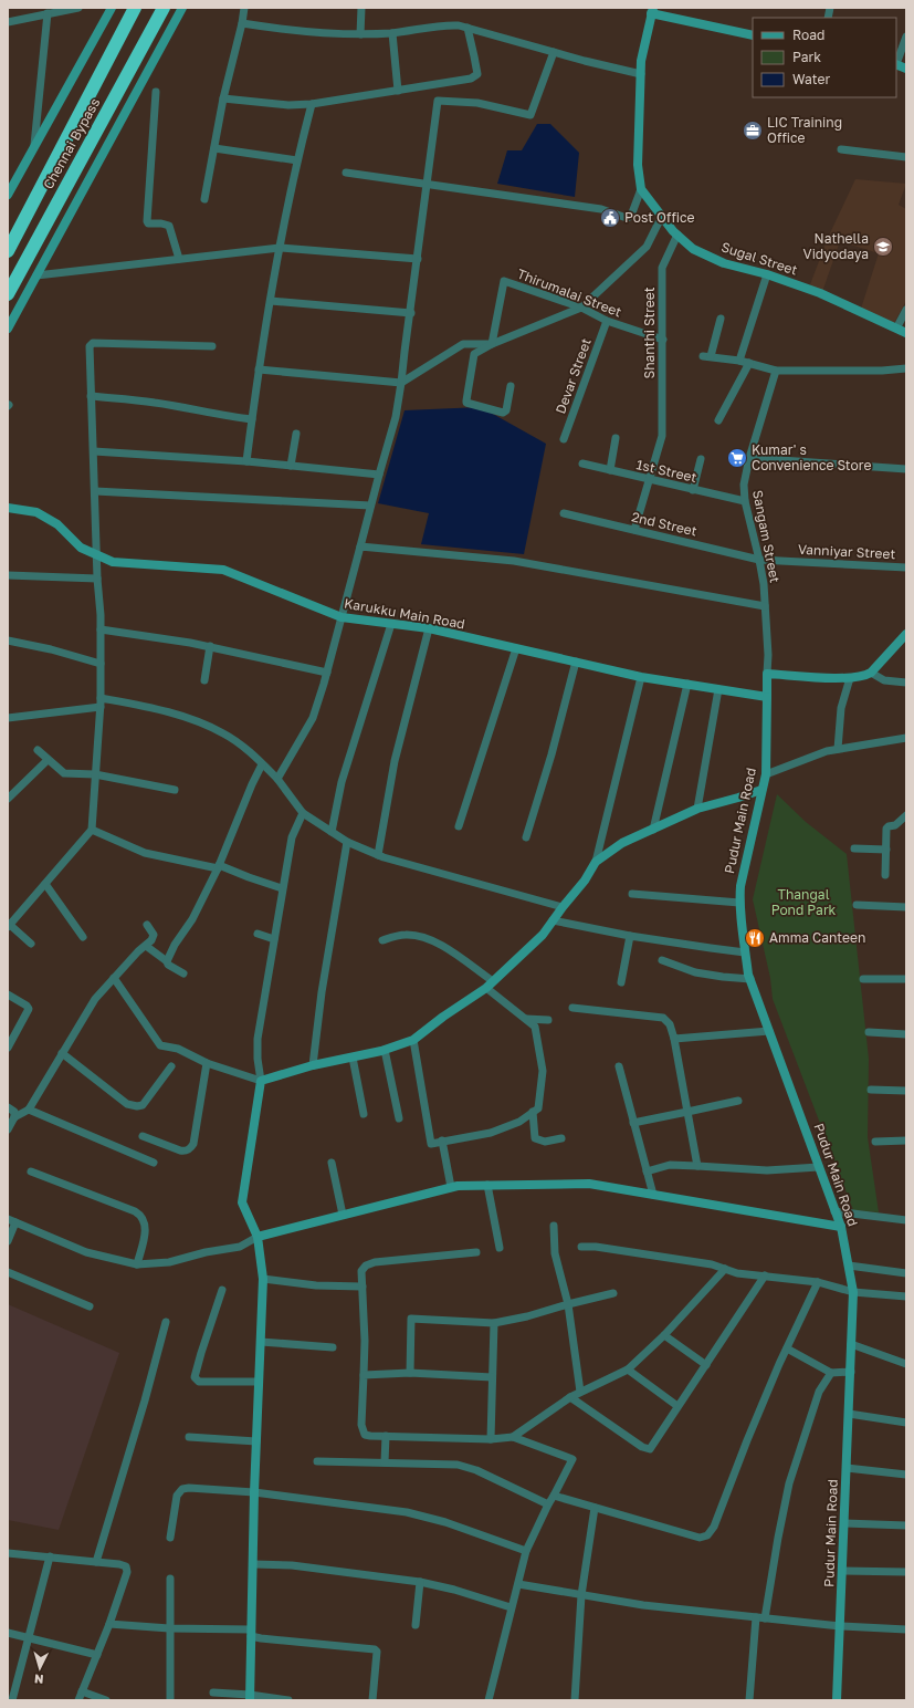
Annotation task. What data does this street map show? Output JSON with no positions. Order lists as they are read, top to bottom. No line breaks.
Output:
{"streets":{"highway":["Chennai Bypass"],"street":["Sugal Street","Thirumalai Street","Shanthi Street","Devar Street","1st Street","2nd Street","Sangam Street","Vanniyar Street","Karukku Main Road","Pudur Main Road"]},"crossings":[["Sugal Street","Shanthi Street"],["Thirumalai Street","Shanthi Street"],["Thirumalai Street","Devar Street"],["Shanthi Street","1st Street"],["Shanthi Street","2nd Street"],["1st Street","Sangam Street"],["2nd Street","Sangam Street"],["2nd Street","Vanniyar Street"],["Sangam Street","Vanniyar Street"],["Karukku Main Road","Pudur Main Road"]],"parks":["Thangal Pond Park"],"places":{"office":["LIC Training Office"],"public building":["Post Office"],"school or university":["Nathella Vidyodaya"],"supermarket":["Kumar' s Convenience Store"],"restaurant":["Amma Canteen"]},"legend":["Road","Park","Water"],"north":"bottom"}
